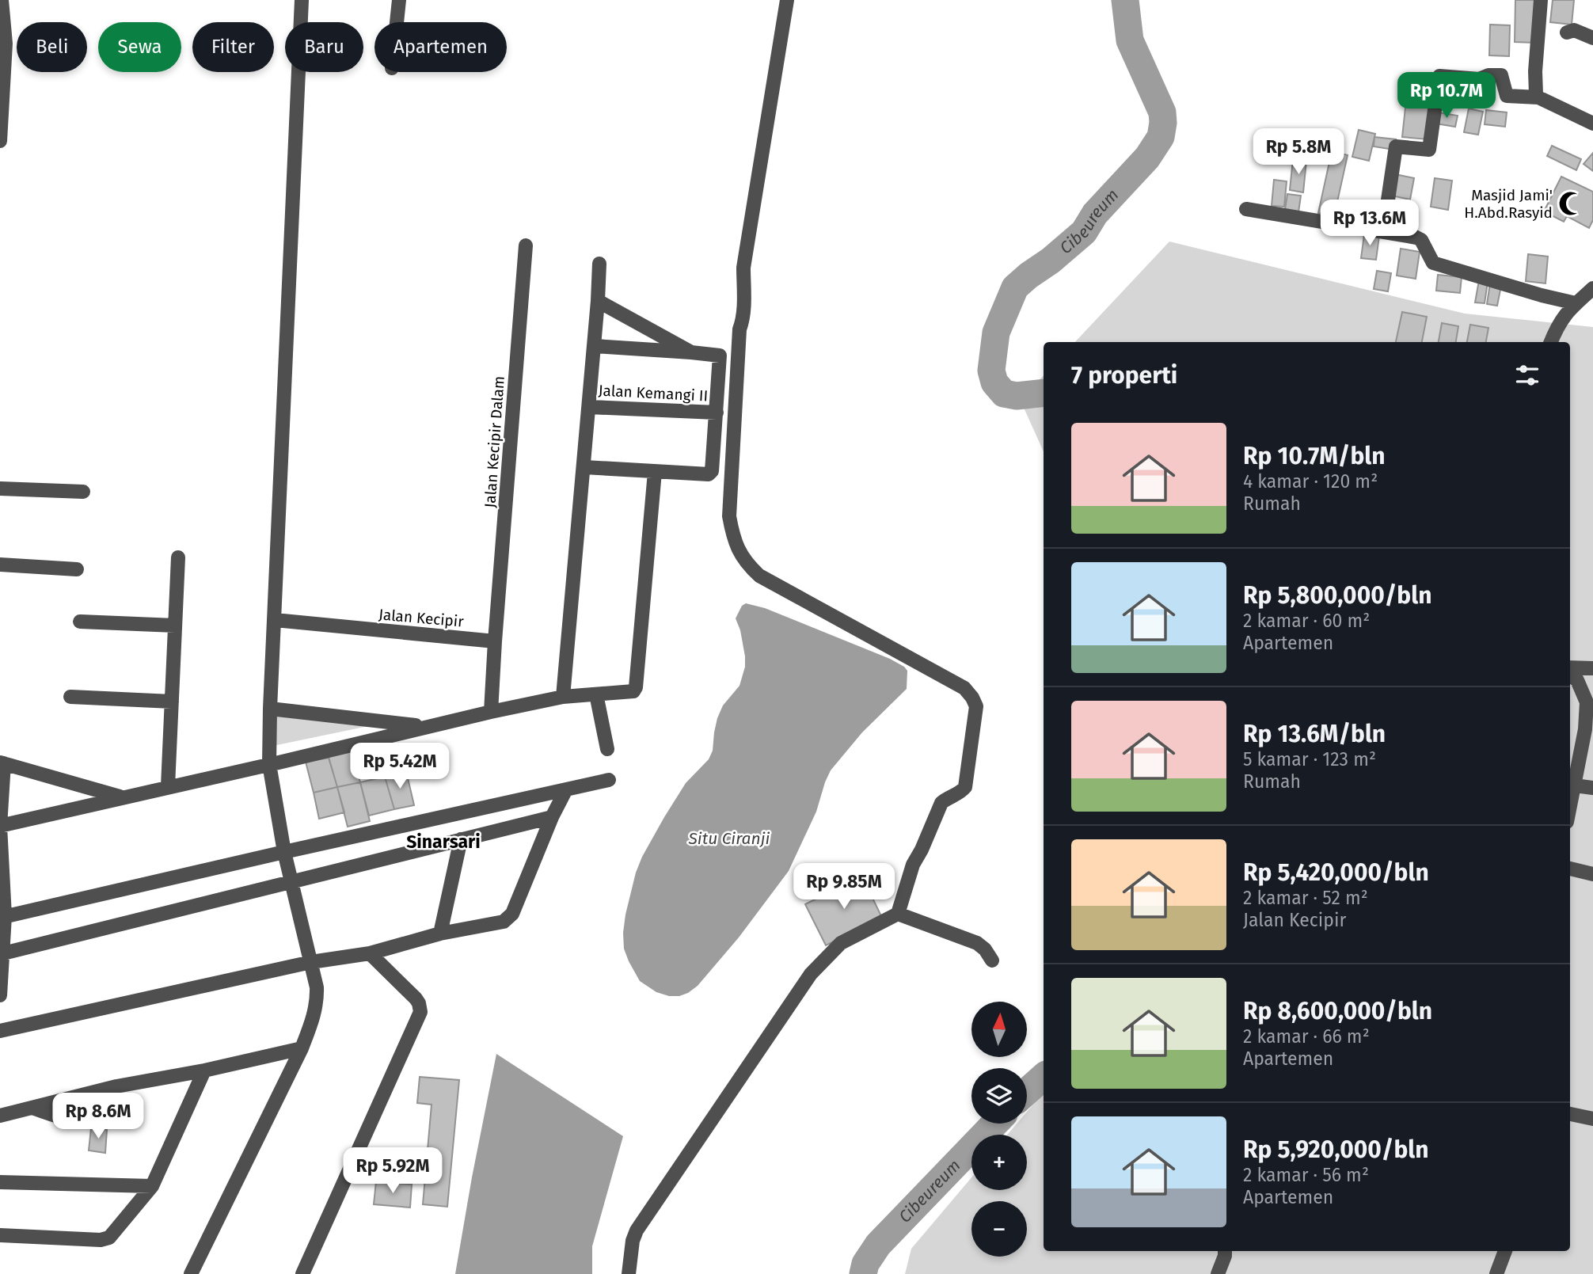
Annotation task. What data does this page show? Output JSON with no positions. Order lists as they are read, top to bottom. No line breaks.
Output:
{"streets":{"street":["Jalan Kemangi II","Jalan Kecipir Dalam","Jalan Kecipir"]},"crossings":[["Jalan Kecipir Dalam","Jalan Kecipir"]],"districts":["Sinarsari"],"water":["Cibeureum","Situ Ciranji"],"places":{"mosque":["Masjid Jami' H.Abd.Rasyid"]},"north":"top","page":{"chip":["Beli","Sewa","Filter","Baru","Apartemen"],"price":["Rp 10.7M","Rp 5.8M","Rp 13.6M","Rp 5.42M","Rp 9.85M","Rp 8.6M","Rp 5.92M"],"heading":"7 properti","list":[{"name":"Rp 10.7M/bln","note":"4 kamar · 120 m² · Rumah"},{"name":"Rp 5,800,000/bln","note":"2 kamar · 60 m² · Apartemen"},{"name":"Rp 13.6M/bln","note":"5 kamar · 123 m² · Rumah"},{"name":"Rp 5,420,000/bln","note":"2 kamar · 52 m² · Jalan Kecipir"},{"name":"Rp 8,600,000/bln","note":"2 kamar · 66 m² · Apartemen"},{"name":"Rp 5,920,000/bln","note":"2 kamar · 56 m² · Apartemen"}],"map_buttons":["+","−"]}}
